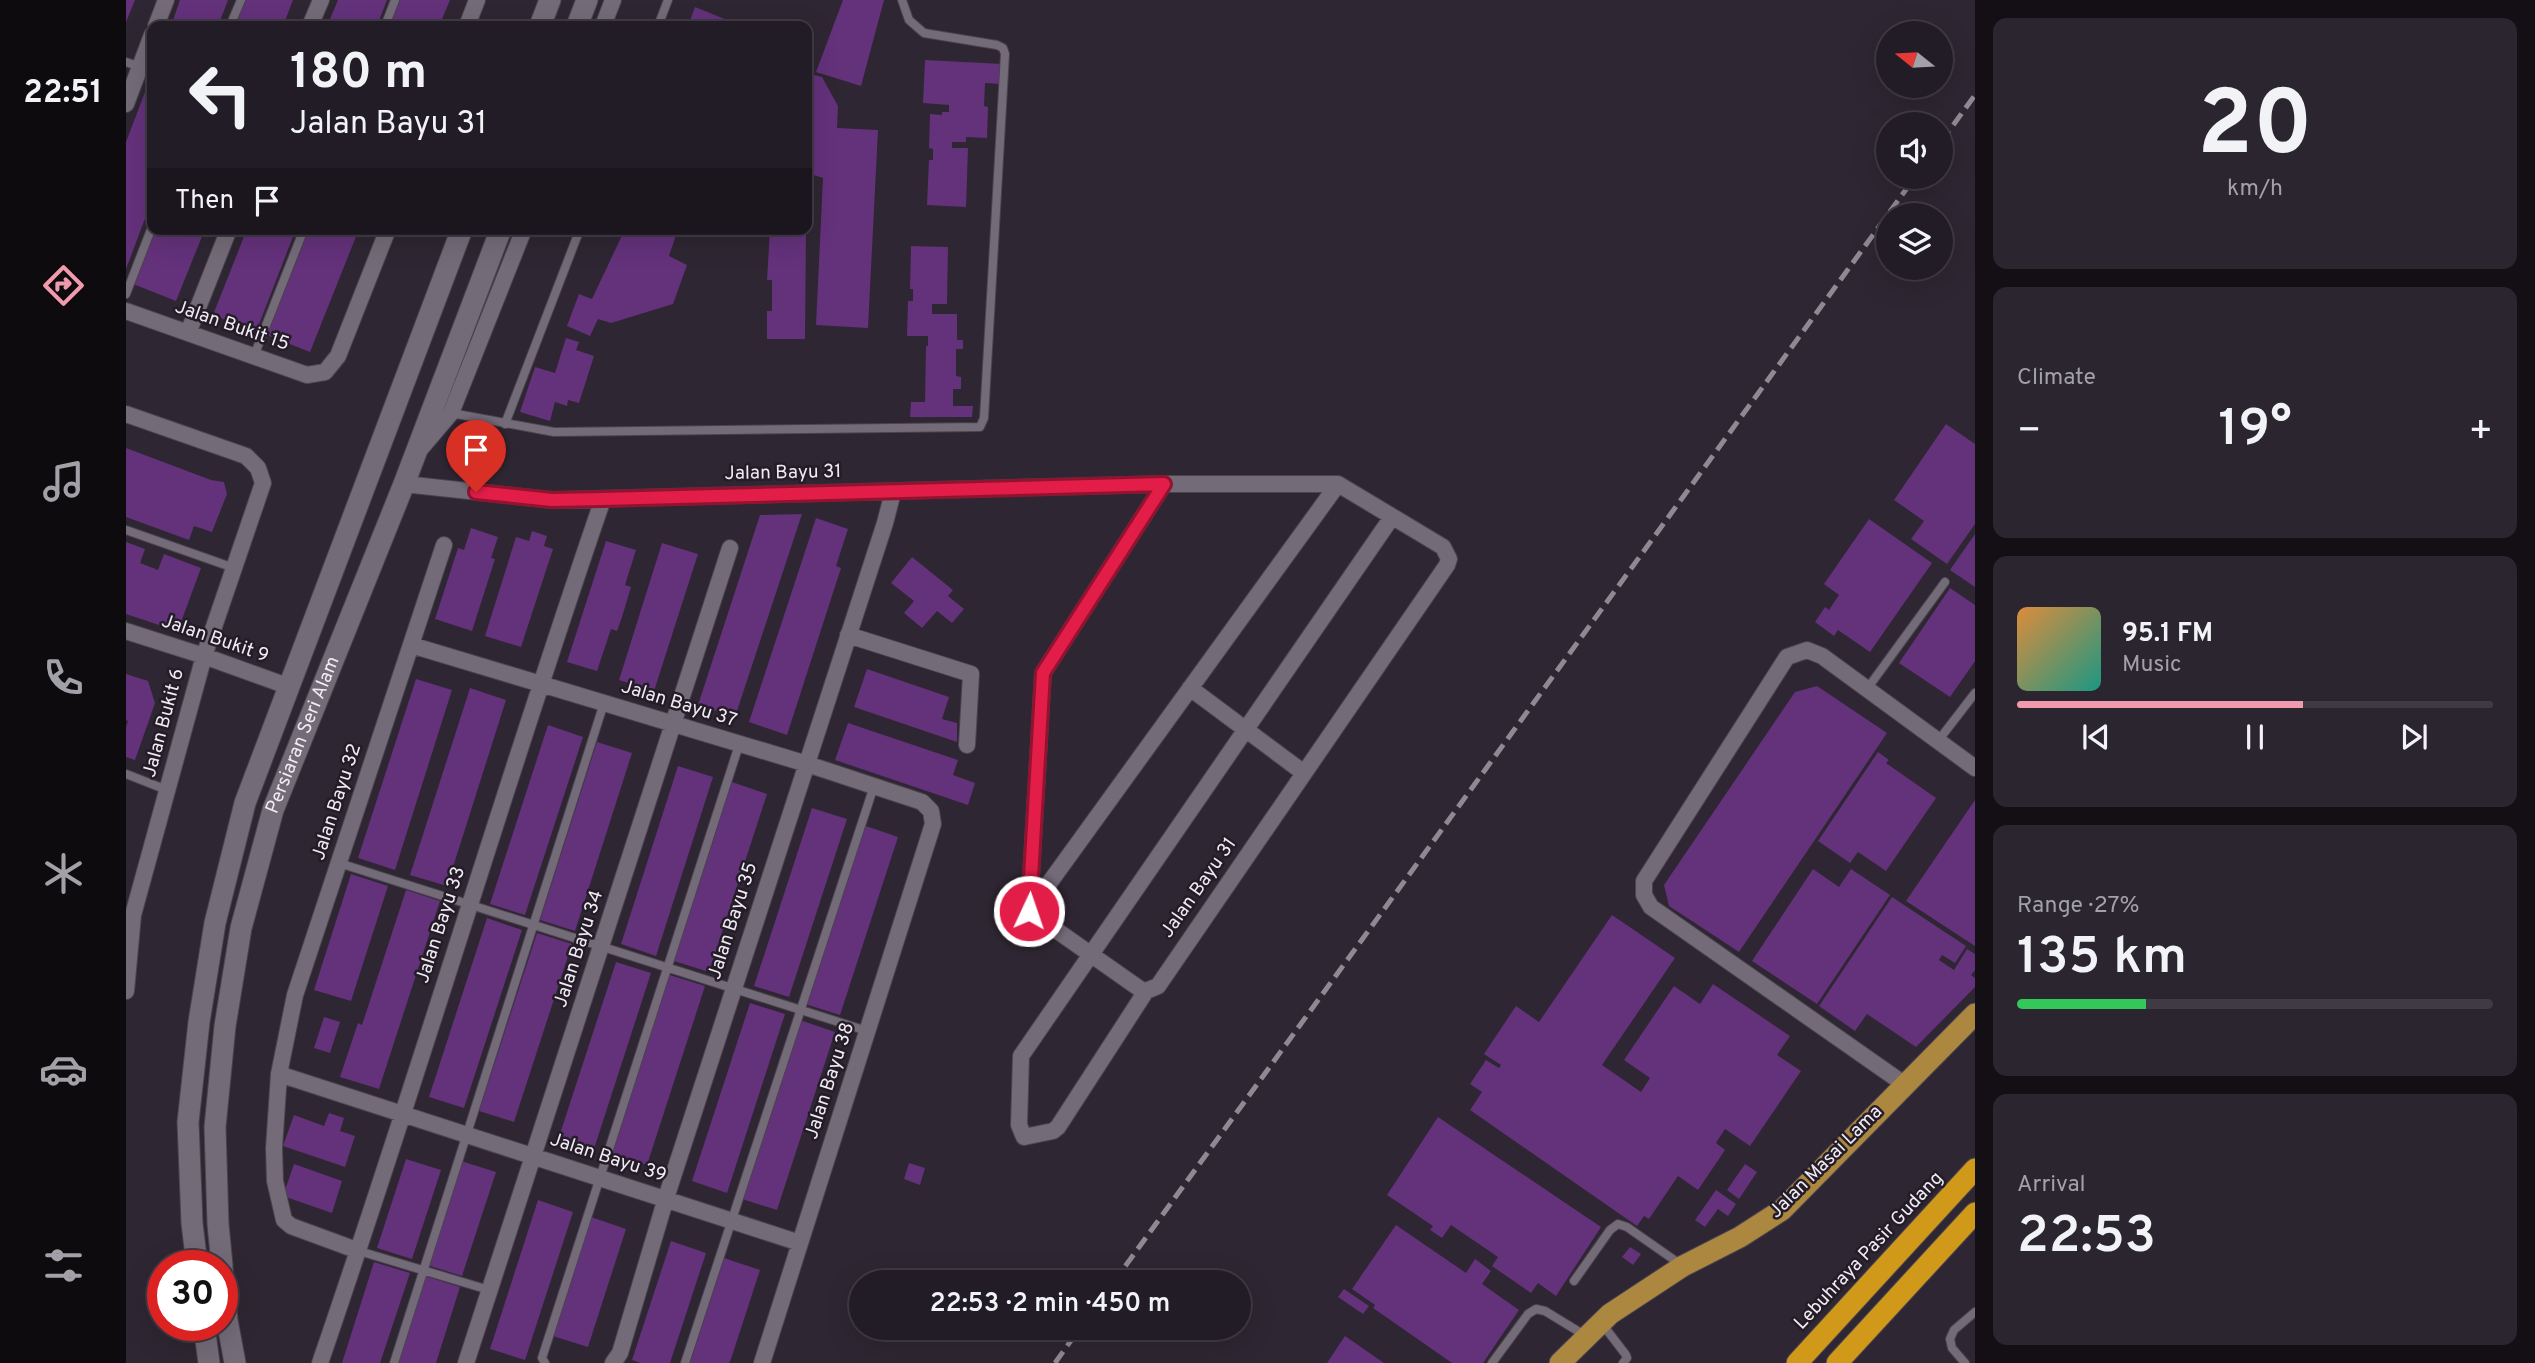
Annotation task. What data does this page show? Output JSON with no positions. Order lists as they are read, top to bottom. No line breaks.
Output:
{"streets":{"highway":["Lebuhraya Pasir Gudang"],"main road":["Persiaran Seri Alam","Jalan Masai Lama"],"street":["Jalan Bukit 15","Jalan Bayu 31","Jalan Bukit 9","Jalan Bayu 37","Jalan Bukit 6","Jalan Bayu 32","Jalan Bayu 35","Jalan Bayu 33","Jalan Bayu 34","Jalan Bayu 38","Jalan Bayu 39"]},"crossings":[["Jalan Bayu 31","Persiaran Seri Alam"],["Jalan Bayu 31","Jalan Bayu 35"],["Jalan Bayu 31","Jalan Bayu 33"],["Jalan Bukit 9","Jalan Bukit 6"],["Jalan Bukit 9","Persiaran Seri Alam"],["Jalan Bayu 37","Jalan Bayu 32"],["Jalan Bayu 37","Jalan Bayu 35"],["Jalan Bayu 37","Jalan Bayu 33"],["Jalan Bayu 37","Jalan Bayu 34"],["Jalan Bayu 37","Jalan Bayu 38"],["Jalan Bayu 32","Jalan Bayu 33"],["Jalan Bayu 32","Jalan Bayu 39"],["Jalan Bayu 35","Jalan Bayu 39"],["Jalan Bayu 33","Jalan Bayu 39"],["Jalan Bayu 34","Jalan Bayu 39"],["Jalan Bayu 38","Jalan Bayu 39"]],"north":"left","page":{"tabs":"22:51","tile":[["20","km/h"],"Climate",["Range · 27%","135 km"],["Arrival","22:53"]],"turn":["180 m","Jalan Bayu 31"],"then":"Then","heat":["−","19°","+"],"song":["95.1 FM","Music"],"limit":"30","trip":"22:53 · 2 min · 450 m"}}
